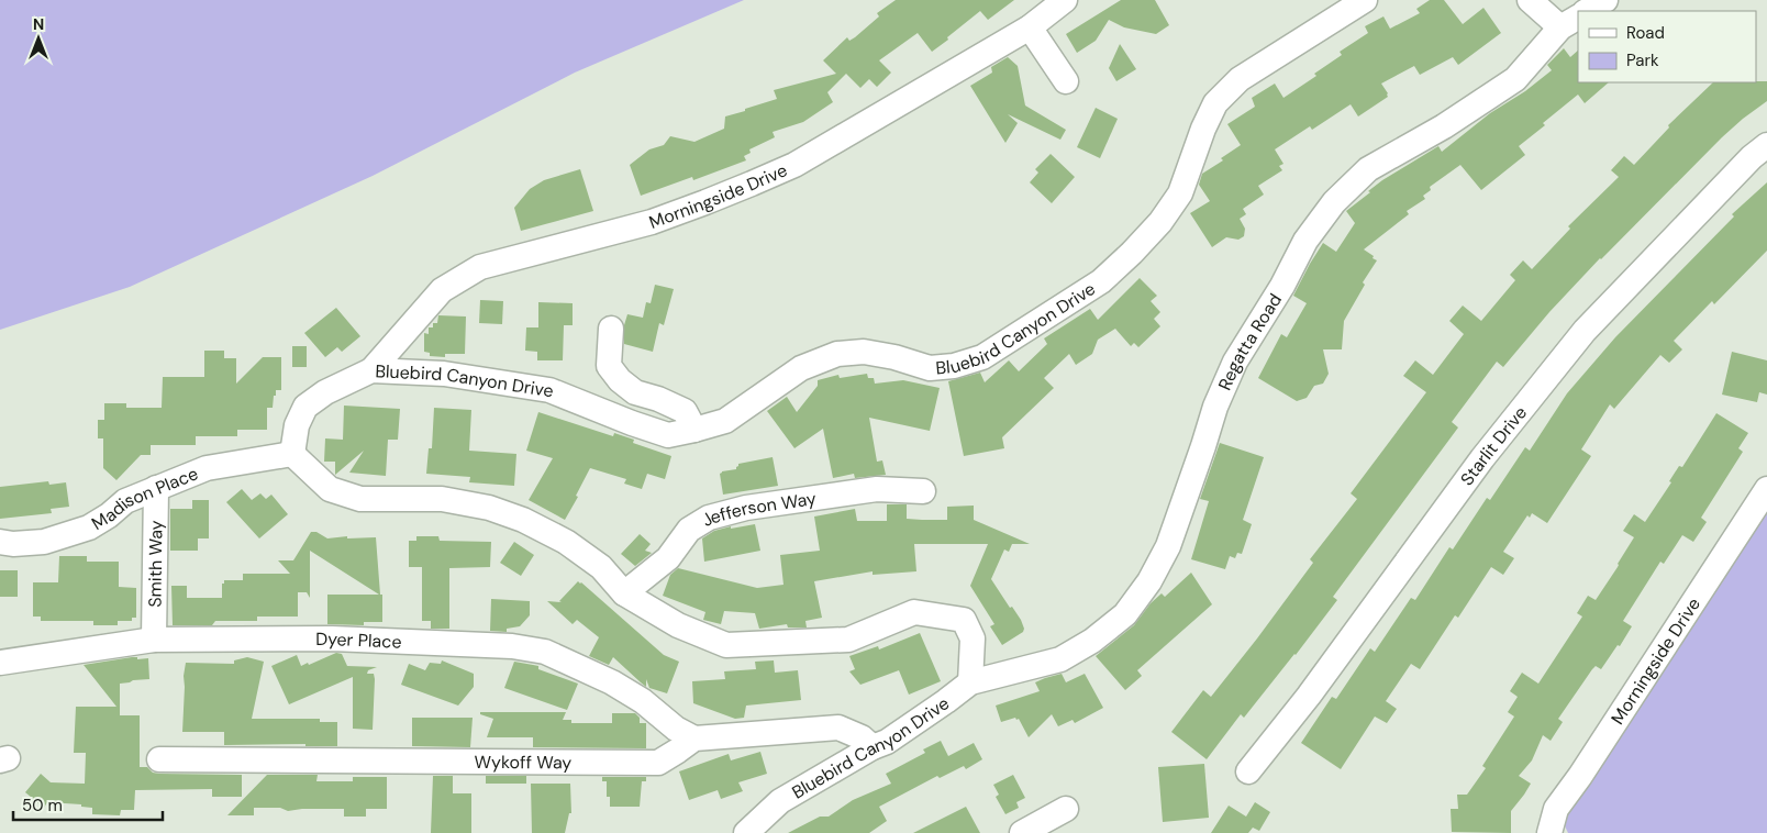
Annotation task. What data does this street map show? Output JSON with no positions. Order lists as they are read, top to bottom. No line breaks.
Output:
{"streets":{"street":["Morningside Drive","Bluebird Canyon Drive","Regatta Road","Starlit Drive","Madison Place","Jefferson Way","Smith Way","Dyer Place","Wykoff Way"]},"crossings":[["Morningside Drive","Bluebird Canyon Drive"],["Bluebird Canyon Drive","Regatta Road"],["Bluebird Canyon Drive","Madison Place"],["Madison Place","Smith Way"],["Smith Way","Dyer Place"],["Dyer Place","Wykoff Way"]],"legend":["Road","Park"],"scale_bar":"50 m","north":"top"}
